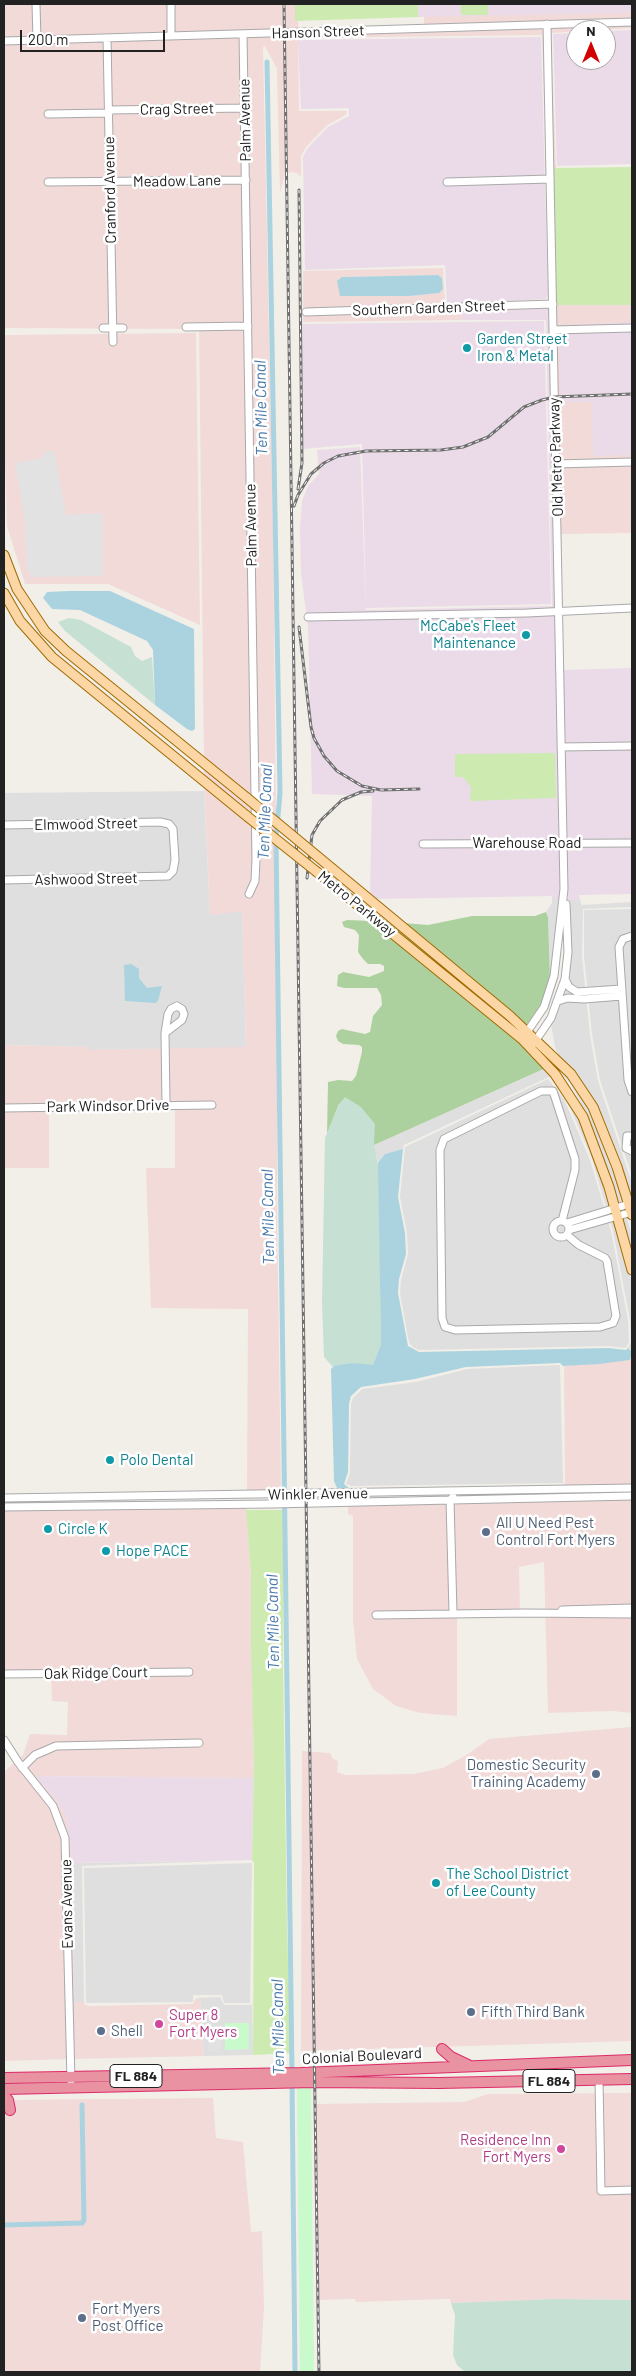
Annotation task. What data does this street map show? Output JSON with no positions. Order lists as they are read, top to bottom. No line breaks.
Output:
{"streets":{"highway":["Colonial Boulevard","FL 884"],"main road":["Metro Parkway"],"street":["Hanson Street","Crag Street","Palm Avenue","Meadow Lane","Cranford Avenue","Southern Garden Street","Old Metro Parkway","Elmwood Street","Warehouse Road","Ashwood Street","Park Windsor Drive","Winkler Avenue","Oak Ridge Court","Evans Avenue"]},"crossings":[["Hanson Street","Palm Avenue"],["Hanson Street","Cranford Avenue"],["Hanson Street","Old Metro Parkway"],["Crag Street","Palm Avenue"],["Crag Street","Cranford Avenue"],["Palm Avenue","Meadow Lane"],["Meadow Lane","Cranford Avenue"],["Southern Garden Street","Old Metro Parkway"],["Old Metro Parkway","Warehouse Road"],["Old Metro Parkway","Metro Parkway"],["Elmwood Street","Ashwood Street"],["Evans Avenue","Colonial Boulevard"]],"water":["Ten Mile Canal"],"places":["Garden Street Iron & Metal","McCabe's Fleet Maintenance","Polo Dental","Circle K","All U Need Pest Control Fort Myers","Hope PACE","Domestic Security Training Academy","The School District of Lee County","Fifth Third Bank","Super 8 Fort Myers","Shell","Residence Inn Fort Myers","Fort Myers Post Office"],"scale_bar":"200 m","north":"top"}
